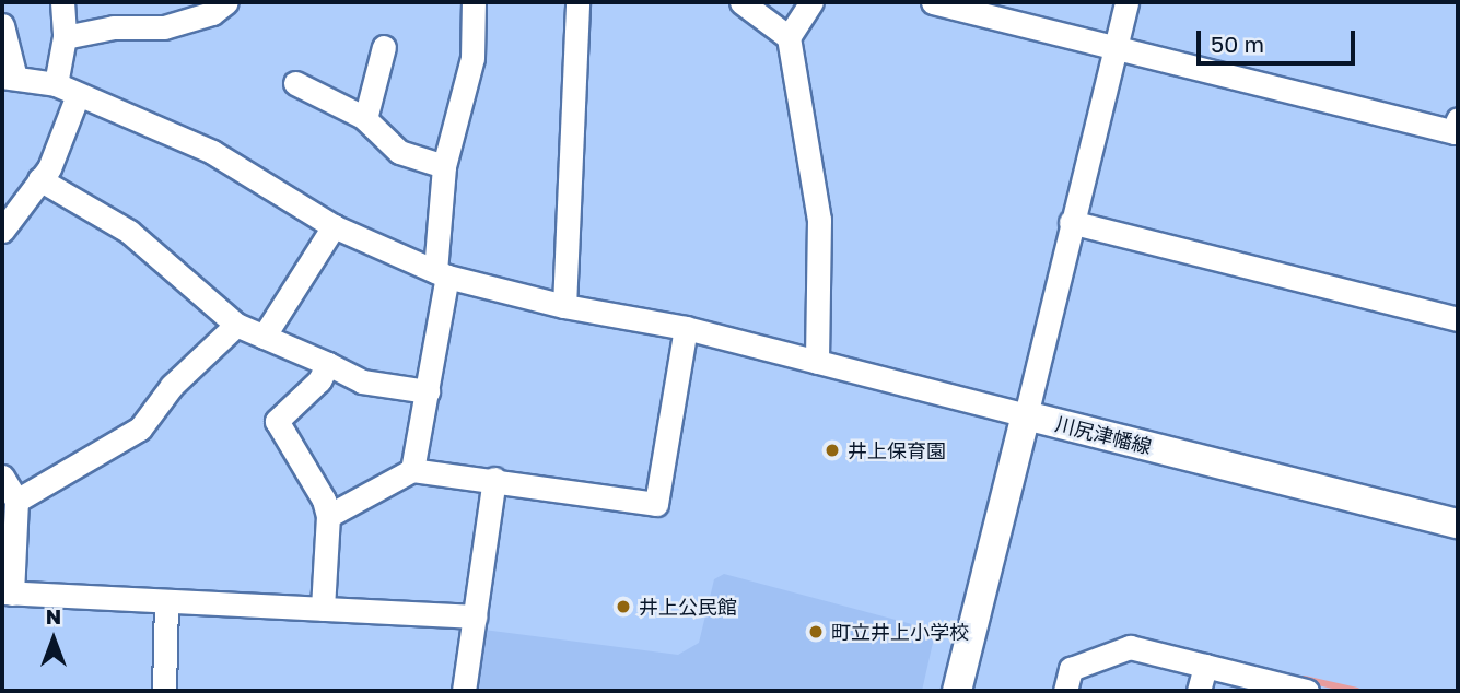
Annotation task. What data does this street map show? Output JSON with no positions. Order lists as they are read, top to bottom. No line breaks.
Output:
{"streets":{"main road":["川尻津幡線"]},"places":["井上保育園","井上公民館","町立井上小学校"],"scale_bar":"50 m","north":"top"}
